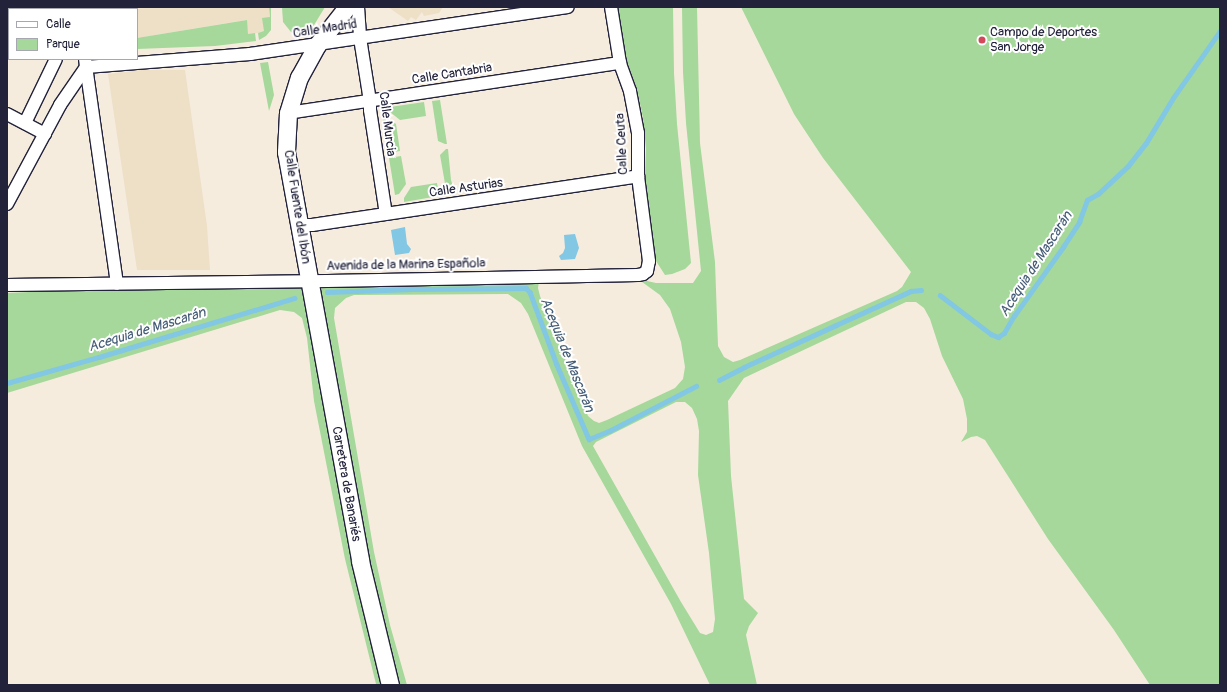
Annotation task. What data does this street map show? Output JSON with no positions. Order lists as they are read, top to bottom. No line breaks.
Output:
{"streets":{"street":["Calle Madrid","Calle Cantabria","Calle Murcia","Calle Ceuta","Calle Asturias","Calle Fuente del Ibón","Avenida de la Marina Española","Carretera de Banariés"]},"crossings":[["Calle Madrid","Calle Murcia"],["Calle Madrid","Calle Fuente del Ibón"],["Calle Cantabria","Calle Murcia"],["Calle Cantabria","Calle Ceuta"],["Calle Cantabria","Calle Fuente del Ibón"],["Calle Murcia","Calle Asturias"],["Calle Ceuta","Calle Asturias"],["Calle Ceuta","Avenida de la Marina Española"],["Calle Asturias","Calle Fuente del Ibón"],["Calle Fuente del Ibón","Avenida de la Marina Española"],["Calle Fuente del Ibón","Carretera de Banariés"],["Avenida de la Marina Española","Carretera de Banariés"]],"water":["Acequia de Mascarán"],"places":["Campo de Deportes San Jorge"],"legend":["Calle","Parque"]}
